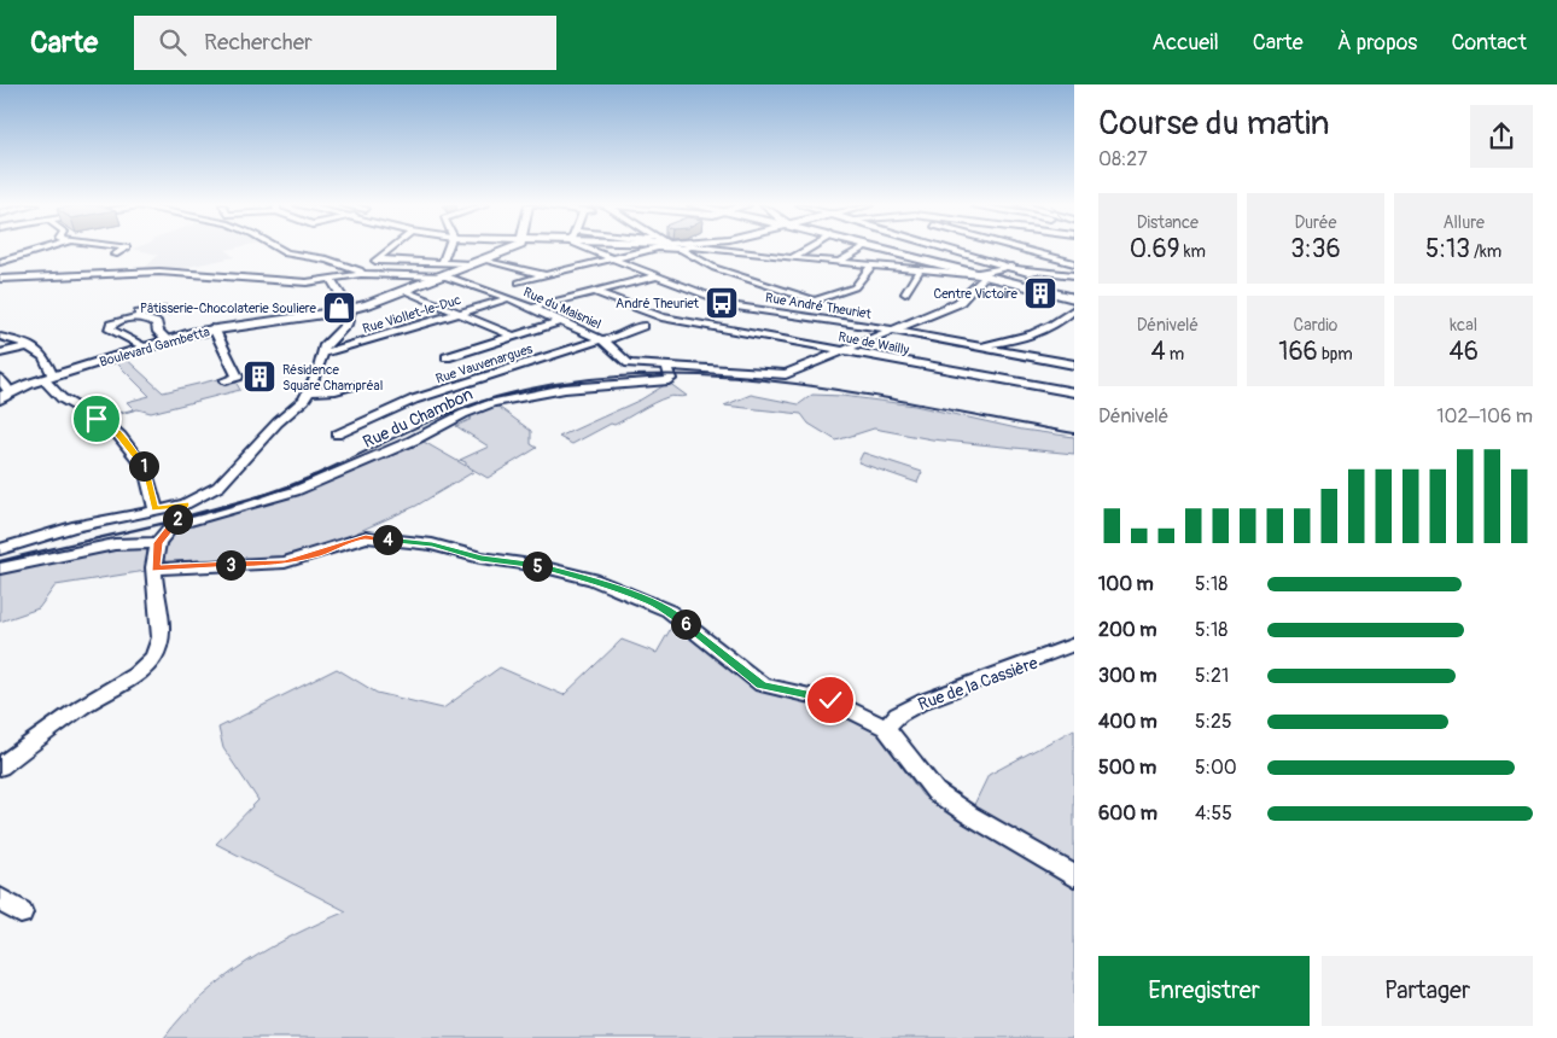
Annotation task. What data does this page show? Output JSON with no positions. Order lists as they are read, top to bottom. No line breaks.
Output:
{"streets":{"main road":["Boulevard Gambetta"],"street":["Rue André Theuriet","Rue du Maisniel","Rue Viollet-le-Duc","Rue de Wailly","Rue Vauvenargues","Rue du Chambon","Rue de la Cassière"]},"crossings":[["Rue André Theuriet","Rue du Maisniel"],["Rue du Maisniel","Rue Viollet-le-Duc"],["Rue du Maisniel","Rue de Wailly"],["Rue du Maisniel","Boulevard Gambetta"],["Rue du Maisniel","Rue Vauvenargues"],["Rue du Maisniel","Rue du Chambon"]],"places":{"building":["Centre Victoire","Résidence Square Champréal"],"bus stop":["André Theuriet"],"shop":["Pâtisserie-Chocolaterie Souliere"]},"page":{"header":"Carte","search":"Rechercher","nav":["Accueil","Carte","À propos","Contact"],"heading":["Course du matin","08:27"],"stats":[["Distance","0.69 km"],["Durée","3:36"],["Allure","5:13 /km"],["Dénivelé","4 m"],["Cardio","166 bpm"],["kcal","46"]],"chart":["Dénivelé","102–106 m"],"pins":["1","2","4","3","5","6"],"list":[{"name":"100 m","note":"5:18"},{"name":"200 m","note":"5:18"},{"name":"300 m","note":"5:21"},{"name":"400 m","note":"5:25"},{"name":"500 m","note":"5:00"},{"name":"600 m","note":"4:55"}],"buttons":["Enregistrer","Partager"]}}
